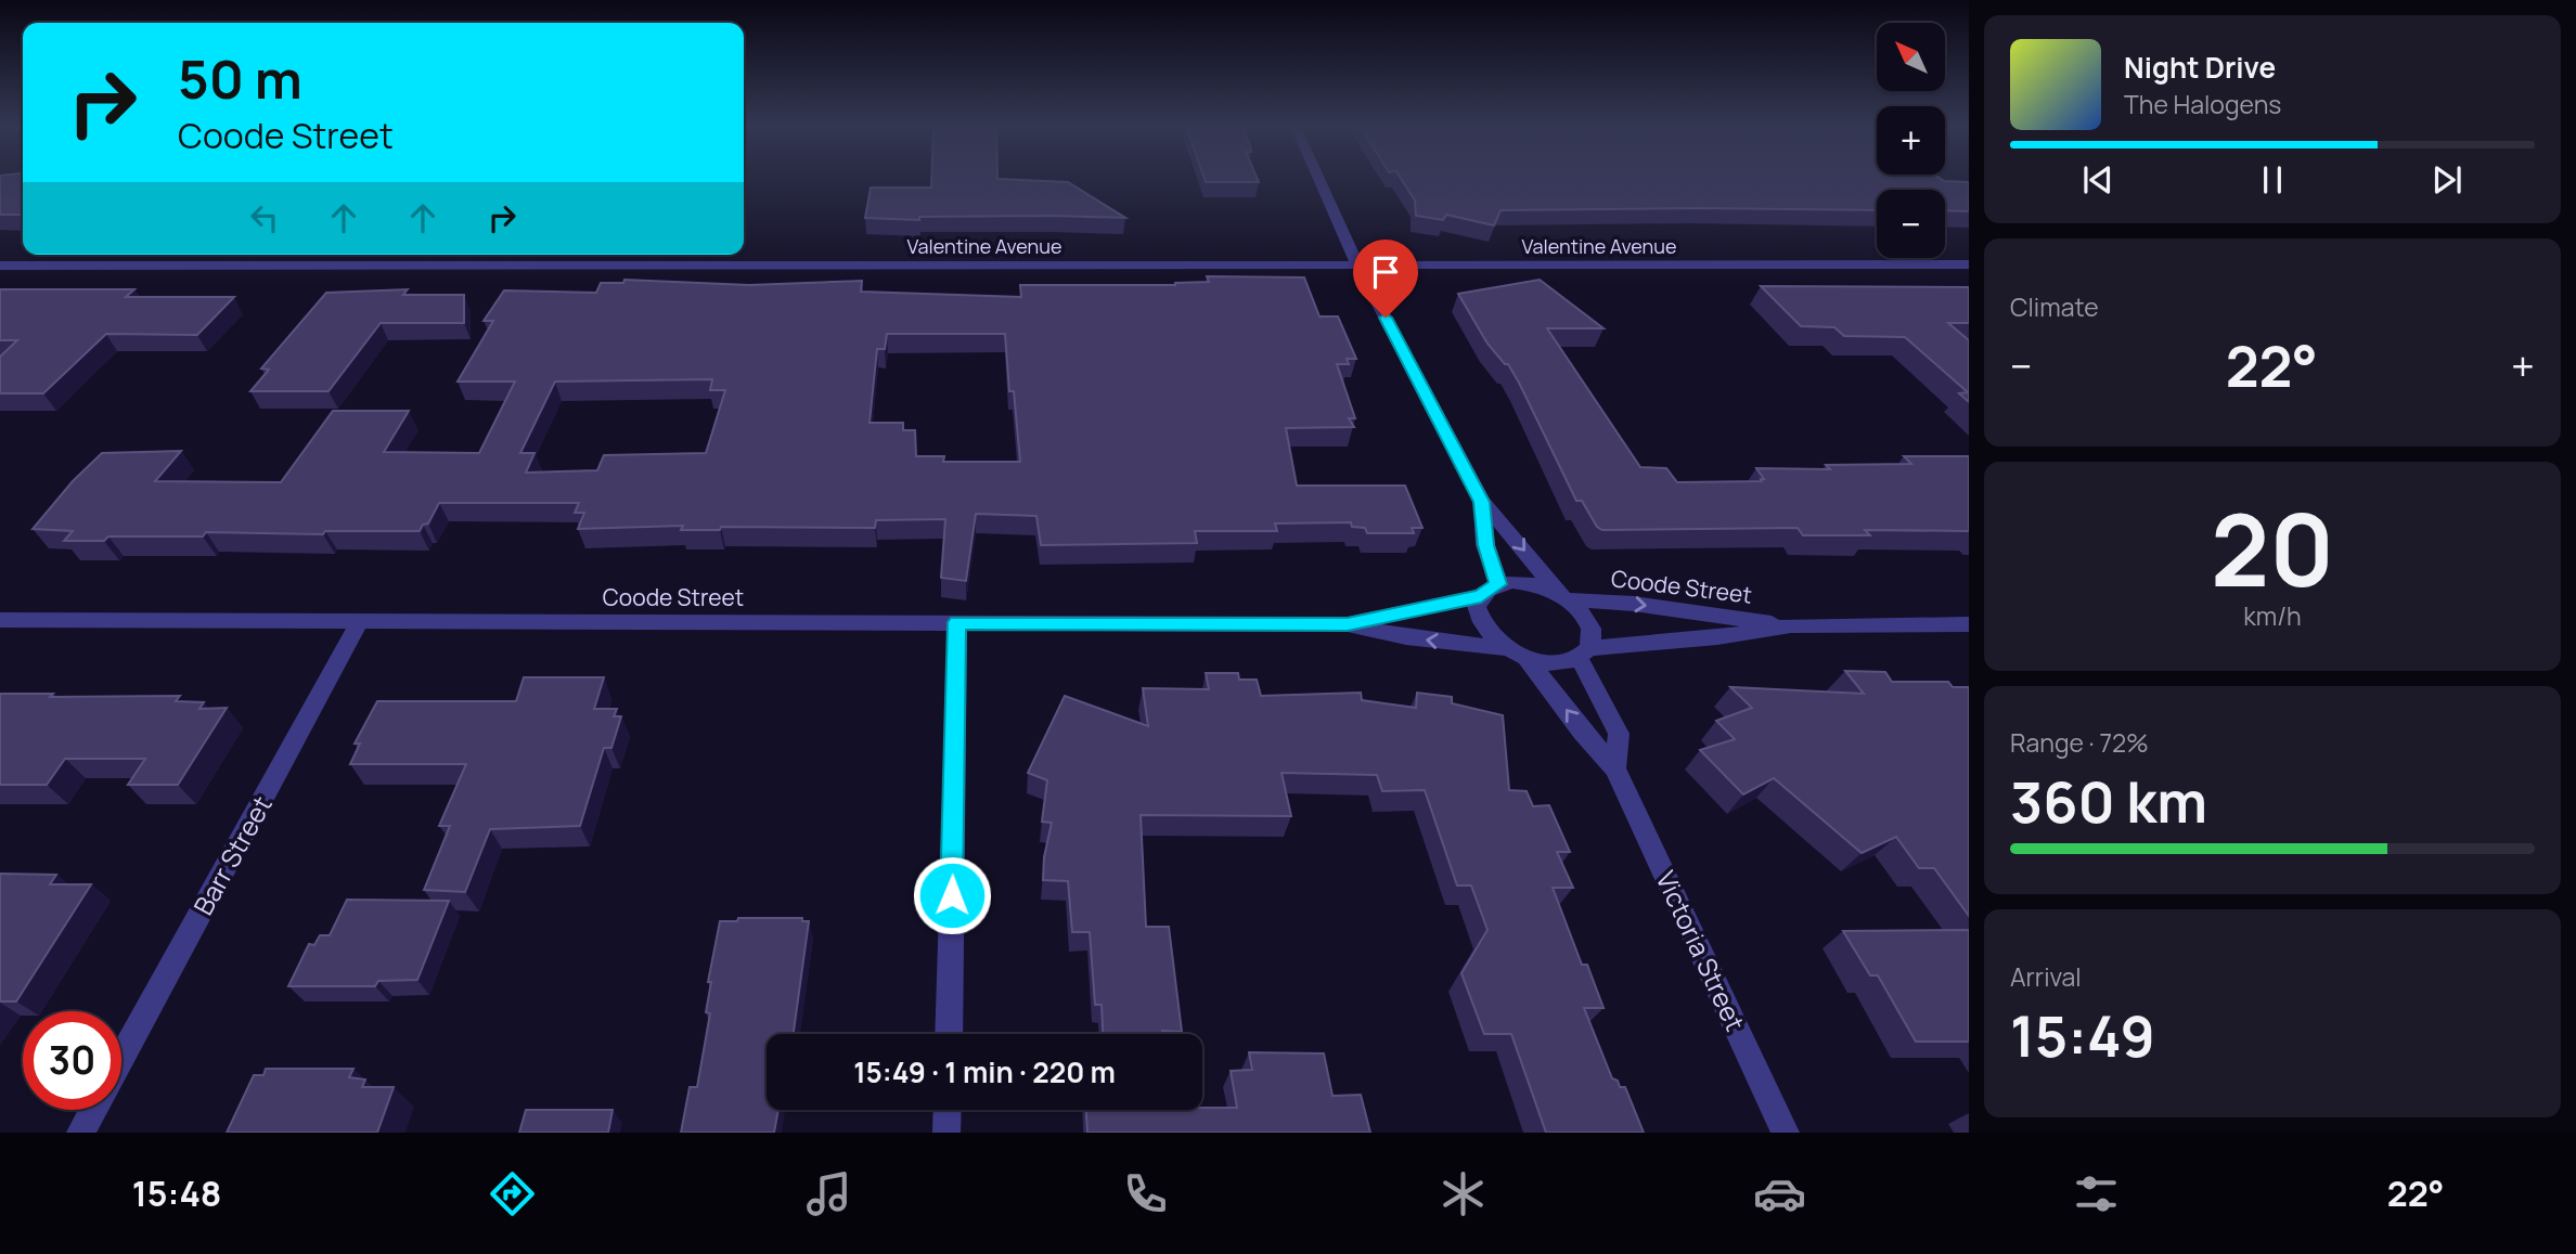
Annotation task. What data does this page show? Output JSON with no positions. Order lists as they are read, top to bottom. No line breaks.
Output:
{"streets":{"street":["Valentine Avenue","Coode Street","Barr Street","Victoria Street"]},"crossings":[["Coode Street","Barr Street"],["Coode Street","Victoria Street"]],"north":"top left","page":{"map_buttons":["+","−"],"turn":["50 m","Coode Street"],"song":["Night Drive","The Halogens"],"tile":["Climate",["20","km/h"],["Range · 72%","360 km"],["Arrival","15:49"]],"heat":["−","22°","+"],"limit":"30","trip":"15:49 · 1 min · 220 m","tabs":["15:48","22°"]}}
